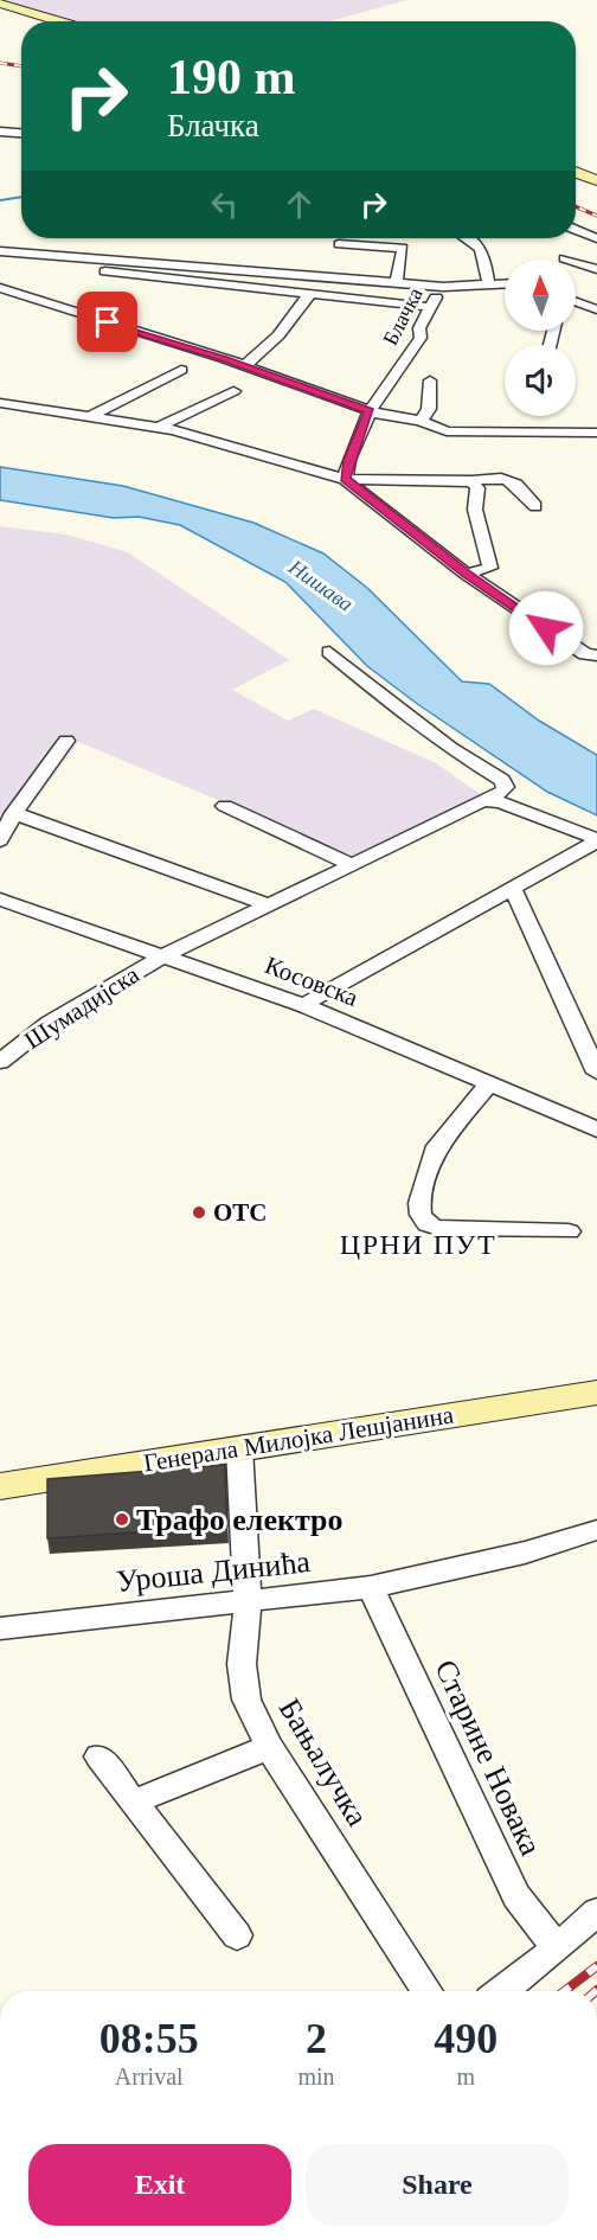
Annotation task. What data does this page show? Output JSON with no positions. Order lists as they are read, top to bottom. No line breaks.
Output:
{"streets":{"main road":["Генерала Милојка Лешјанина"],"street":["Блачка","Косовска","Шумадијска","Уроша Динића","Старине Новака","Бањалучка"]},"crossings":[["Косовска","Шумадијска"],["Генерала Милојка Лешјанина","Бањалучка"],["Уроша Динића","Старине Новака"],["Уроша Динића","Бањалучка"]],"districts":["ЦРНИ ПУТ"],"water":["Нишава"],"places":["OTC","Трафо електро"],"north":"top","page":{"turn":["190 m","Блачка"],"eta":["08:55","Arrival","2","min","490","m"],"buttons":["Exit","Share"]}}
